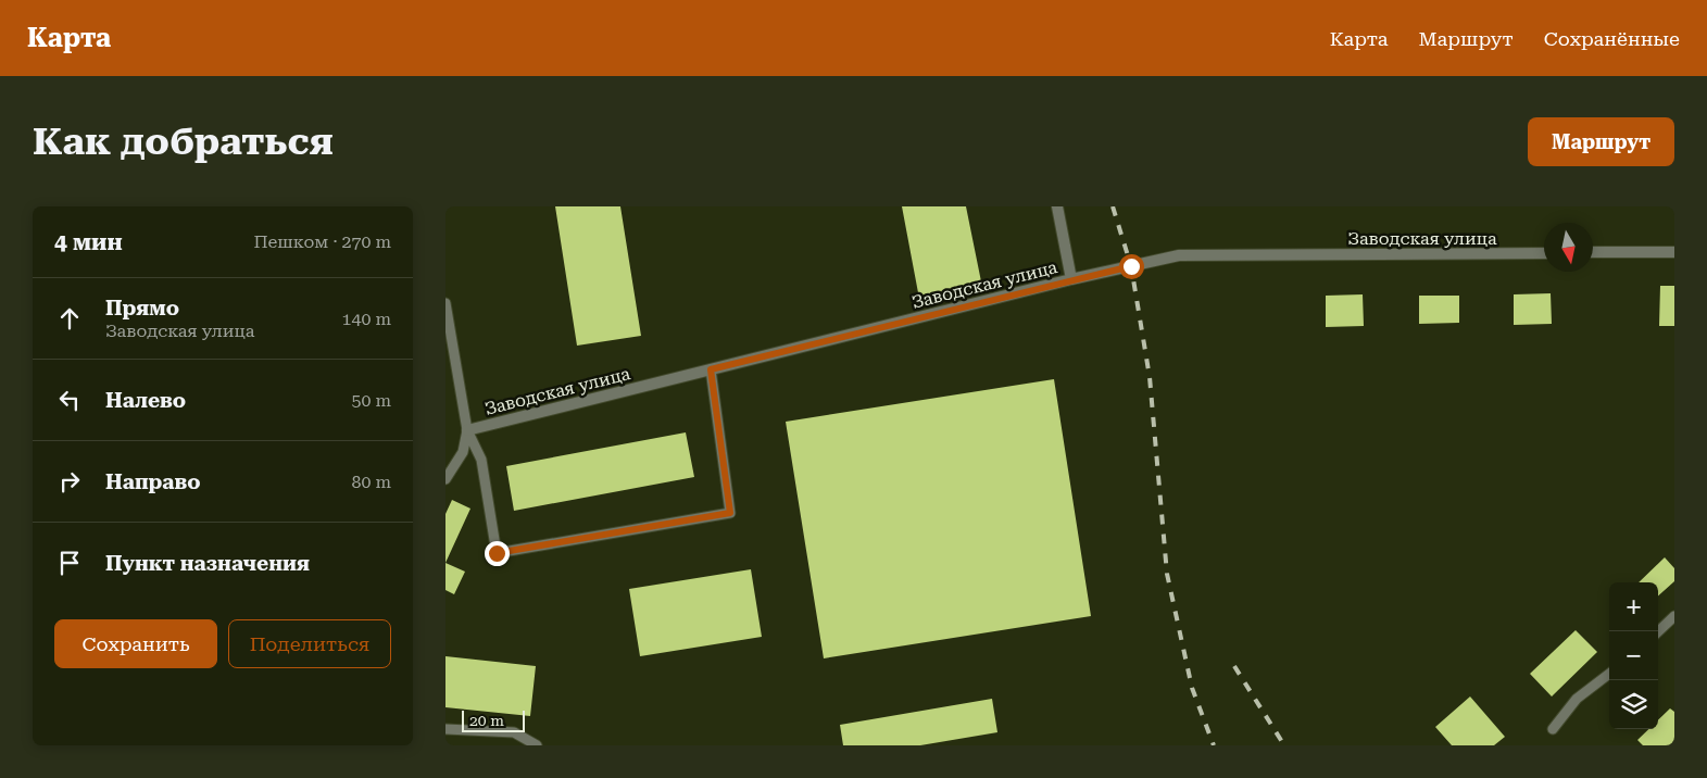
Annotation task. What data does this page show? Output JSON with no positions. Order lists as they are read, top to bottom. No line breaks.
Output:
{"streets":{"street":["Заводская улица"]},"scale_bar":"20 m","north":"bottom","page":{"header":"Карта","nav":["Карта","Маршрут","Сохранённые"],"buttons":["Маршрут",["Сохранить","Поделиться"]],"title":"Как добраться","heading":["4 мин","Пешком · 270 m"],"list":[["Прямо","Заводская улица","140 m"],["Налево","50 m"],["Направо","80 m"],"Пункт назначения"],"map_buttons":["+","−"],"scale":"20 m"}}
